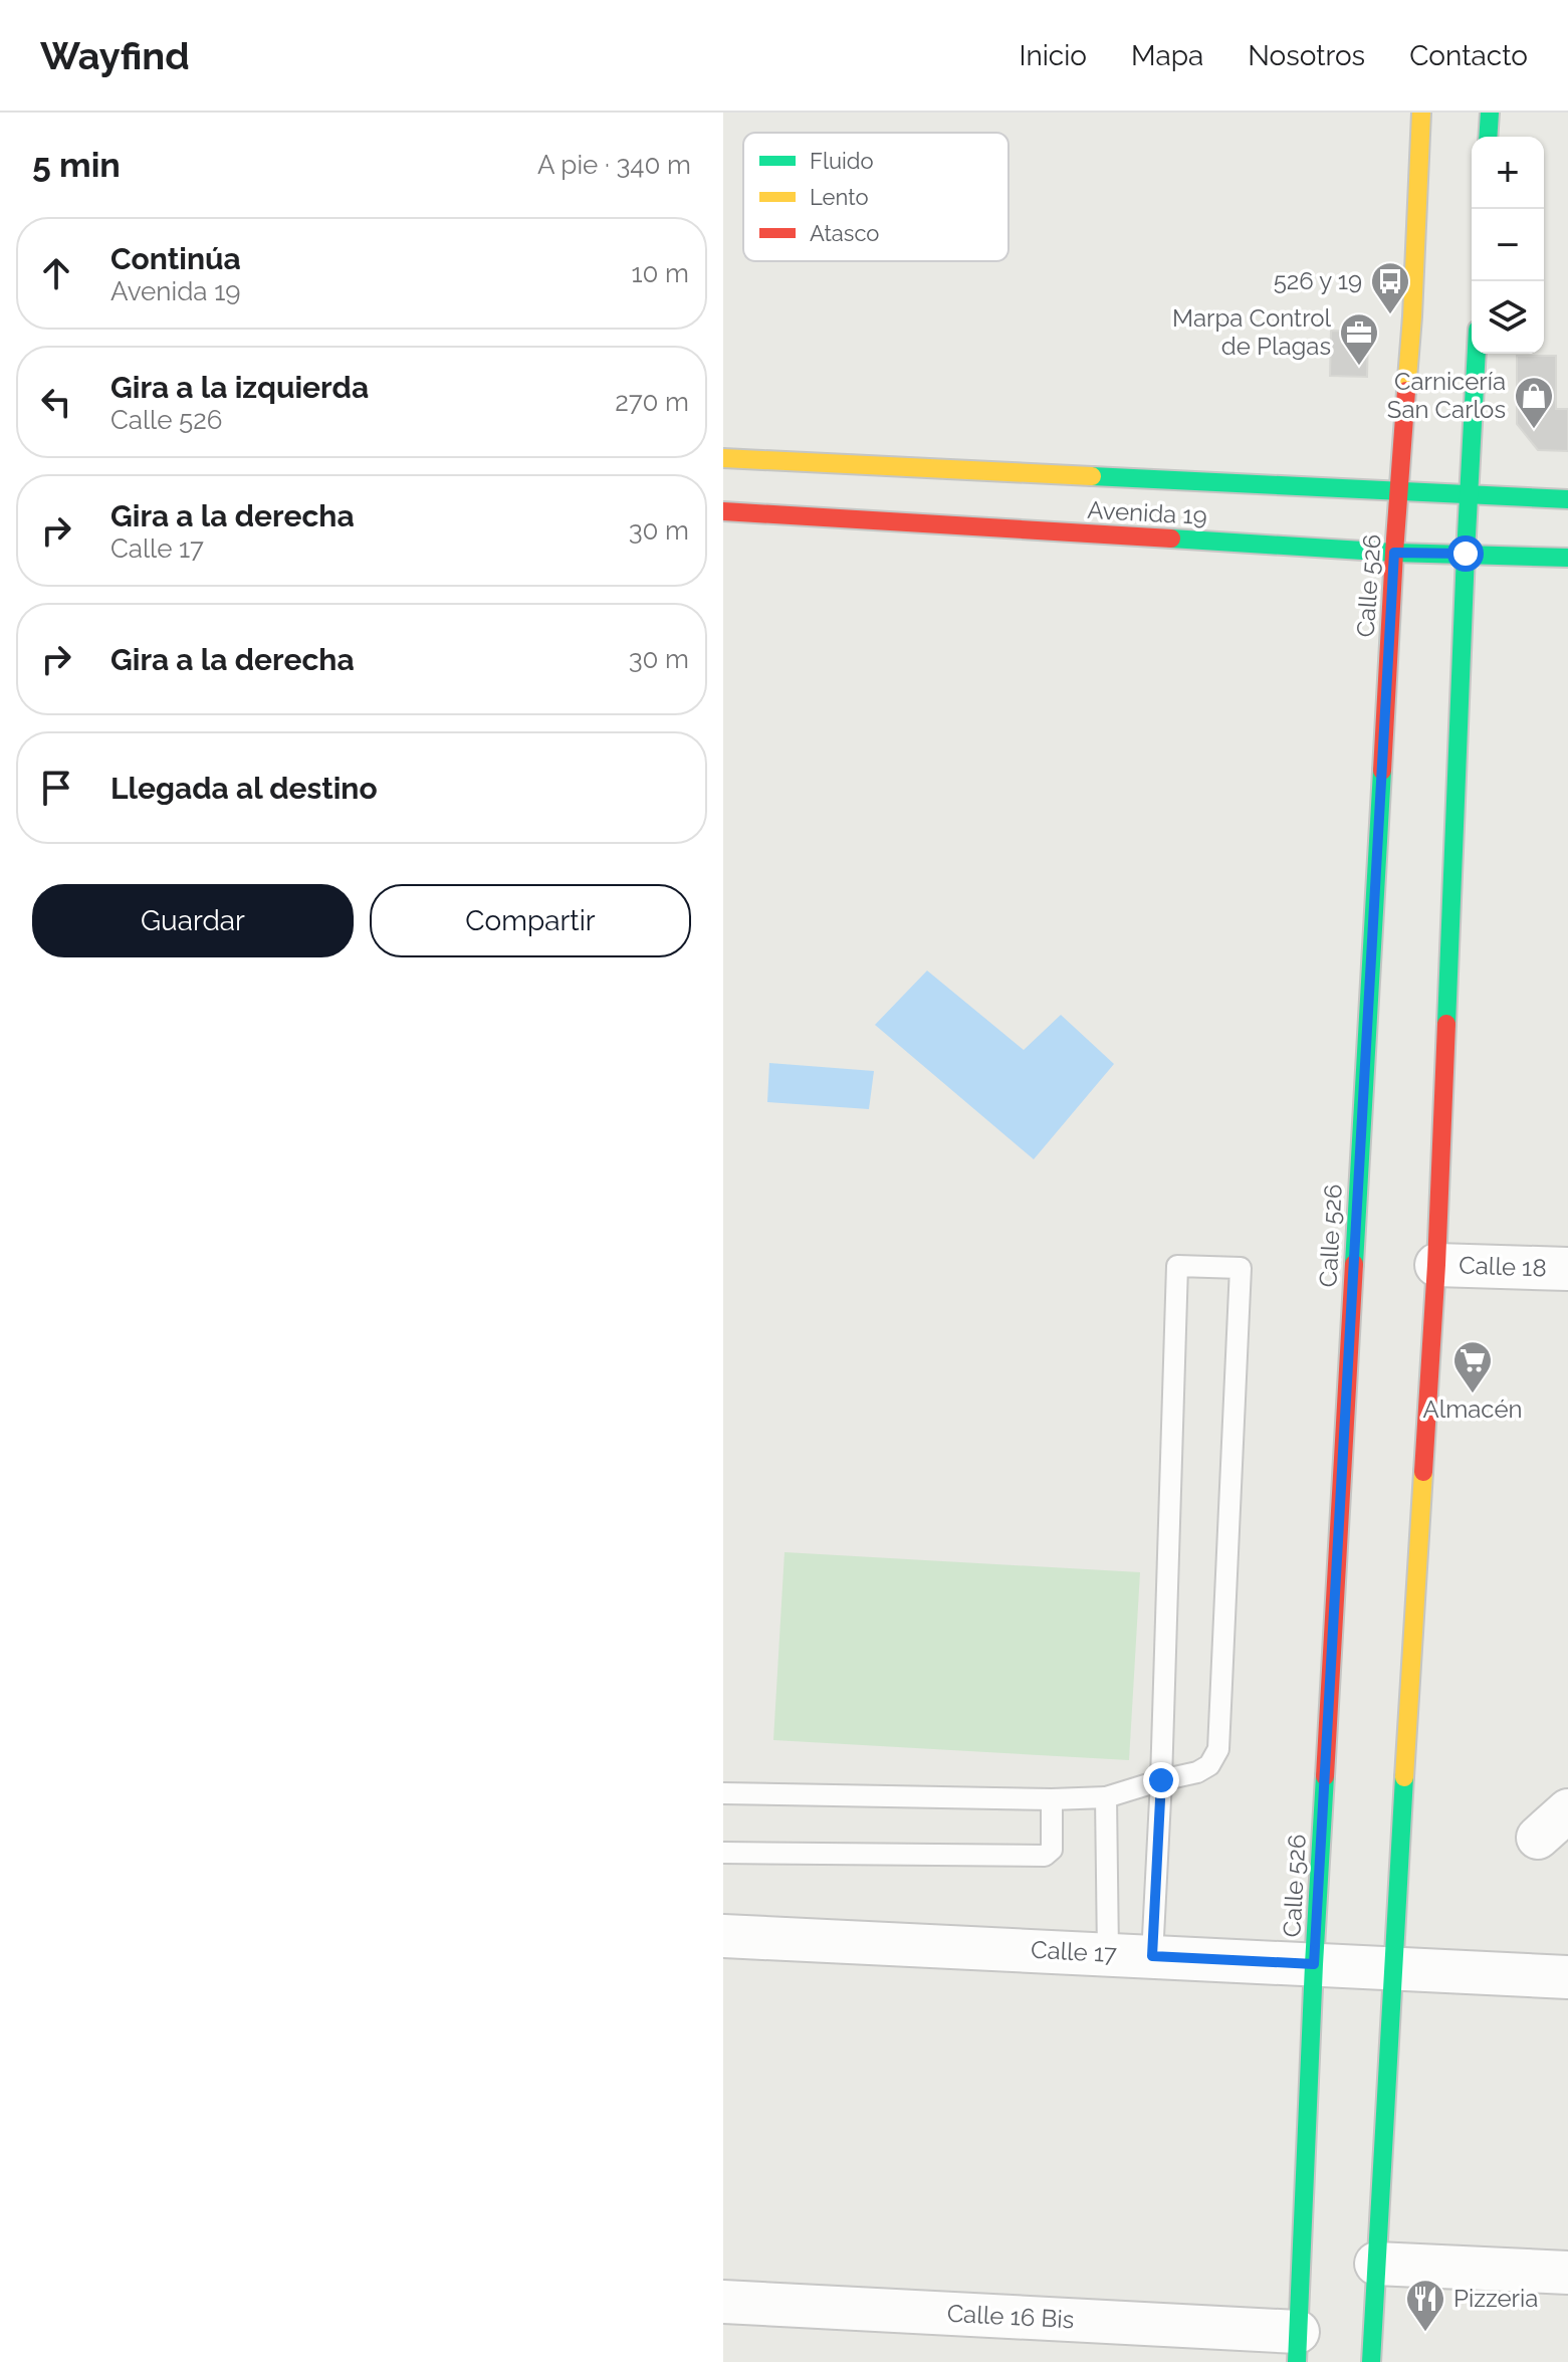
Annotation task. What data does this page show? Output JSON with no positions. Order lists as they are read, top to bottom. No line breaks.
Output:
{"streets":{"main road":["Avenida 19","Calle 526"],"street":["Calle 18","Calle 17","Calle 16 Bis"]},"crossings":[["Avenida 19","Calle 526"],["Calle 526","Calle 17"],["Calle 526","Calle 16 Bis"]],"places":{"bus stop":["526 y 19"],"office":["Marpa Control de Plagas"],"shop":["Carnicería San Carlos"],"supermarket":["Almacén"],"restaurant":["Pizzeria"]},"legend":["Fluido","Lento","Atasco"],"page":{"header":"Wayfind","nav":["Inicio","Mapa","Nosotros","Contacto"],"heading":["5 min","A pie · 340 m"],"map_buttons":["+","−"],"list":[["Continúa","Avenida 19","10 m"],["Gira a la izquierda","Calle 526","270 m"],["Gira a la derecha","Calle 17","30 m"],["Gira a la derecha","30 m"],"Llegada al destino"],"buttons":["Guardar","Compartir"]}}
